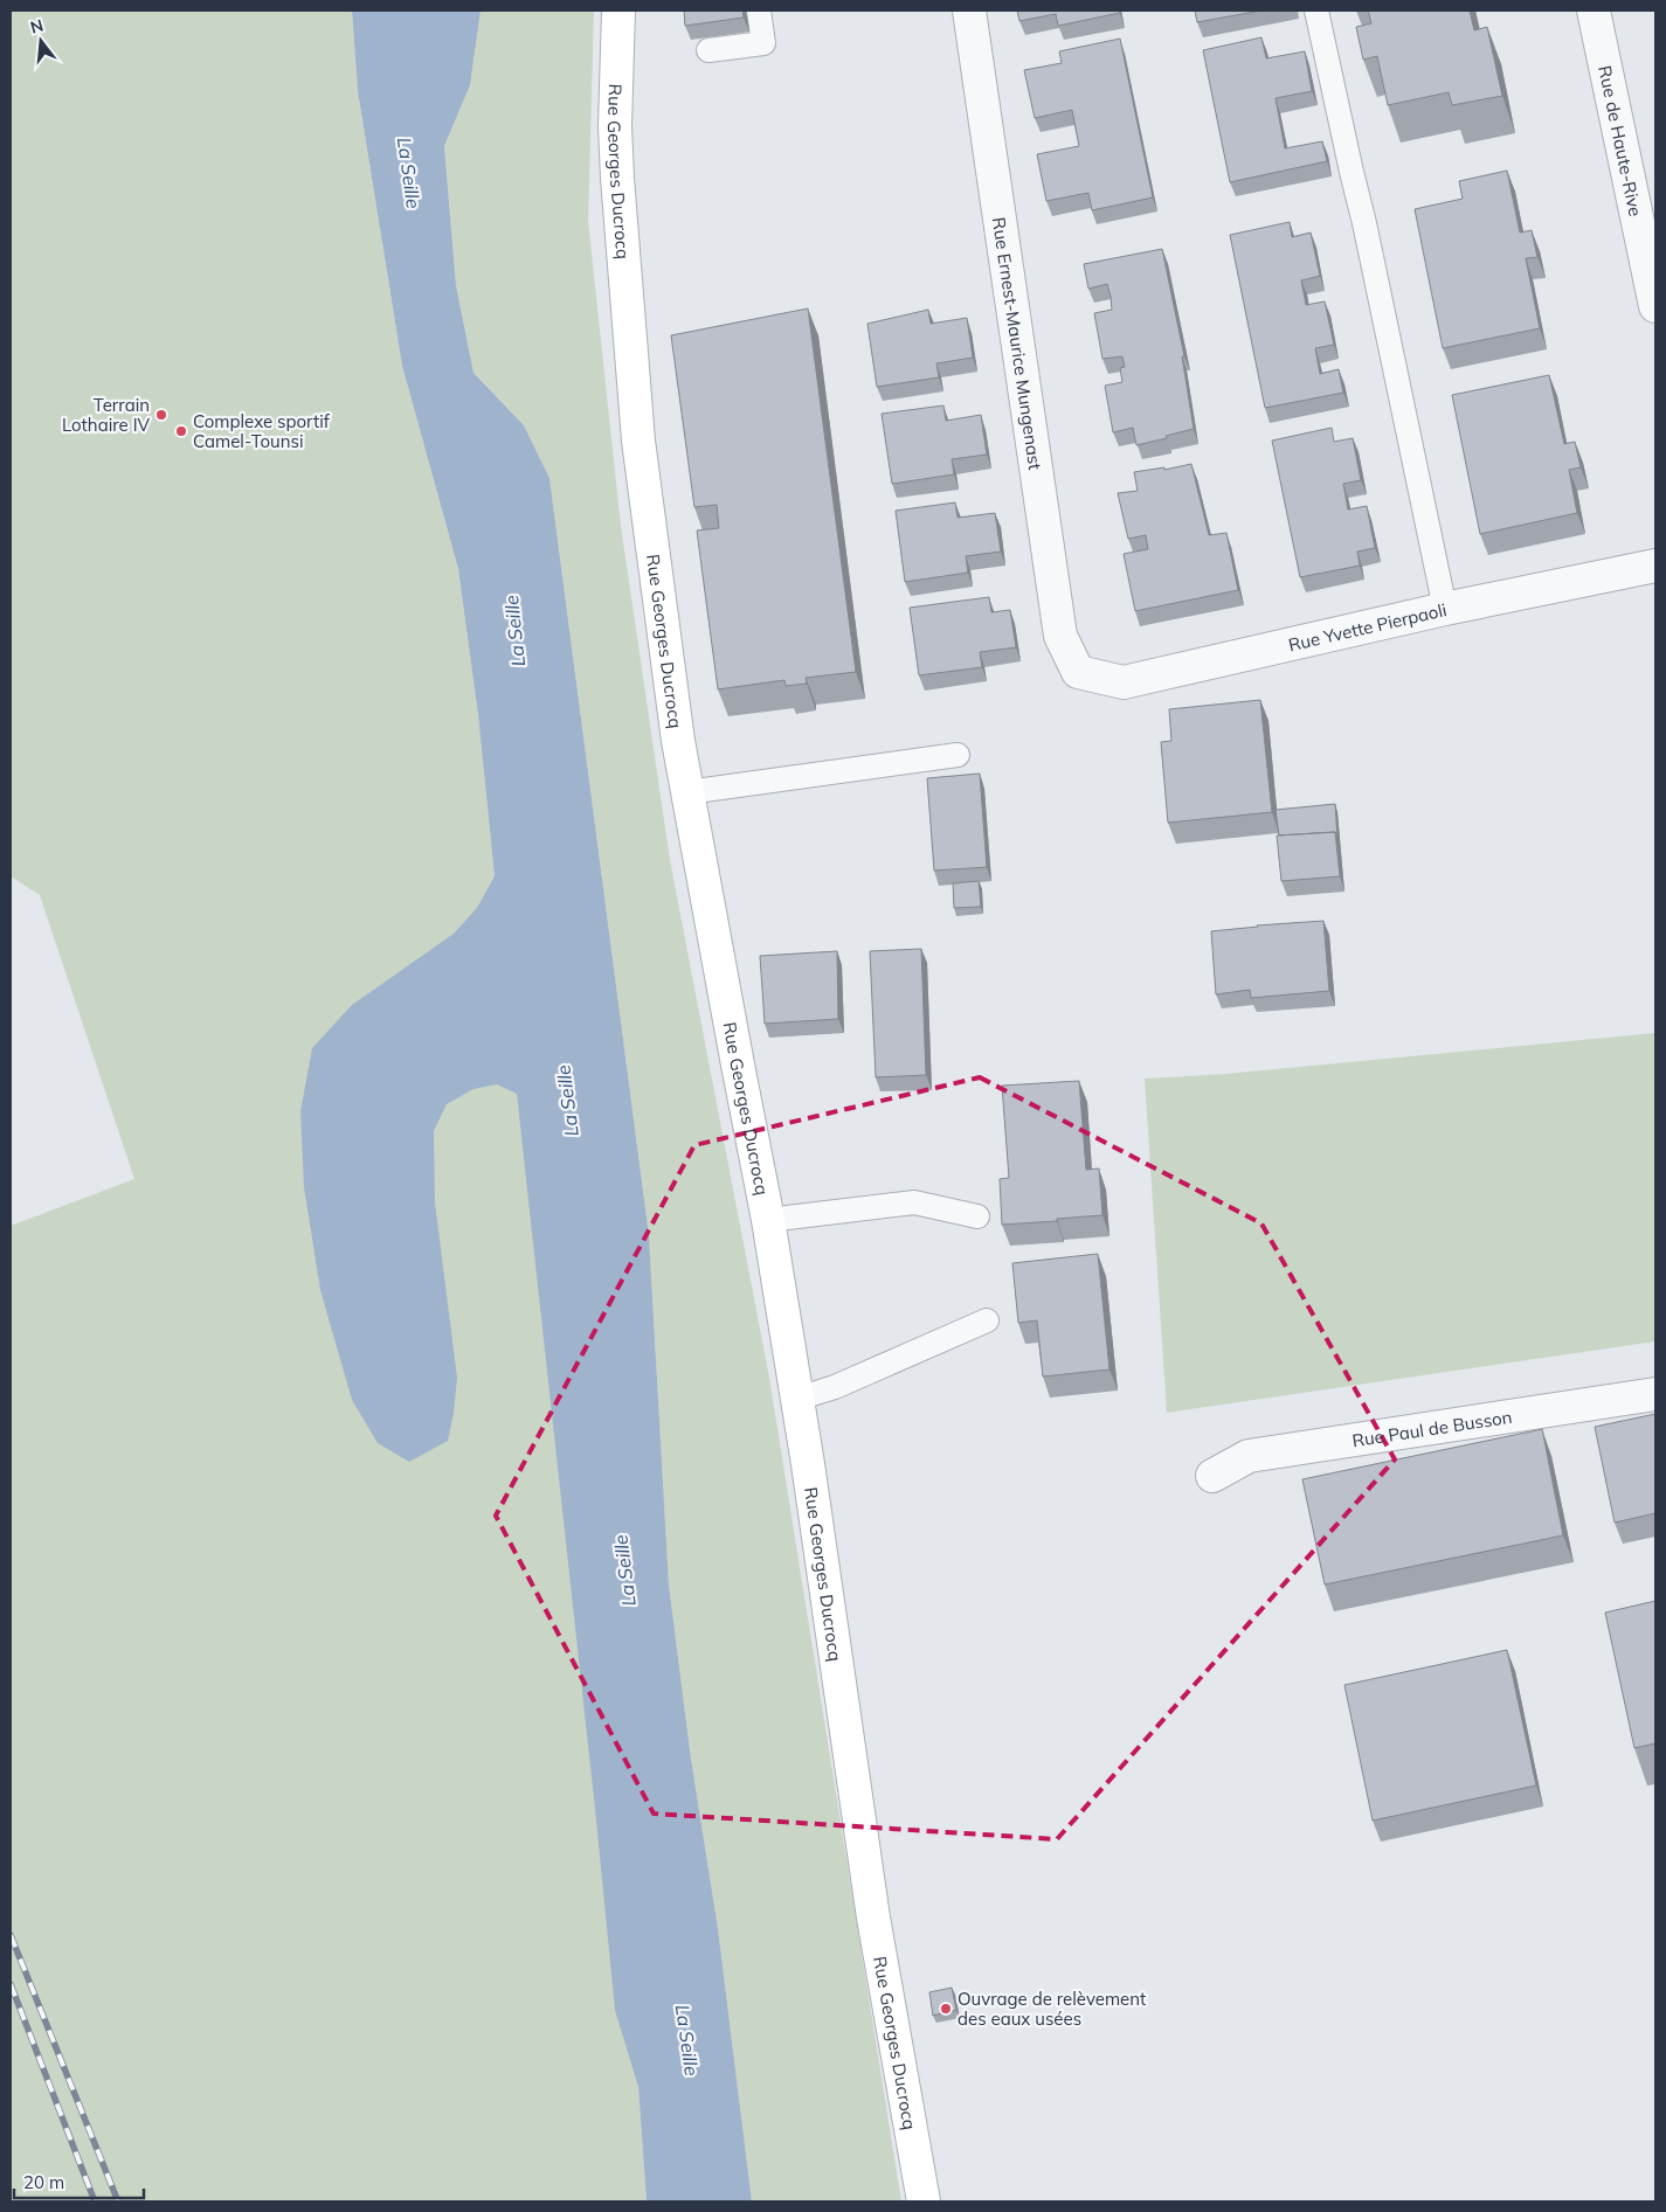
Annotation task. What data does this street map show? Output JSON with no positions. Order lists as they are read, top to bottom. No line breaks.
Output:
{"streets":{"street":["Rue de Haute-Rive","Rue Georges Ducrocq","Rue Ernest-Maurice Mungenast","Rue Yvette Pierpaoli","Rue Paul de Busson"]},"crossings":[["Rue Ernest-Maurice Mungenast","Rue Yvette Pierpaoli"]],"water":["La Seille"],"places":["Terrain Lothaire IV","Complexe sportif Camel-Tounsi","Ouvrage de relèvement des eaux usées"],"scale_bar":"20 m","north":"top"}
